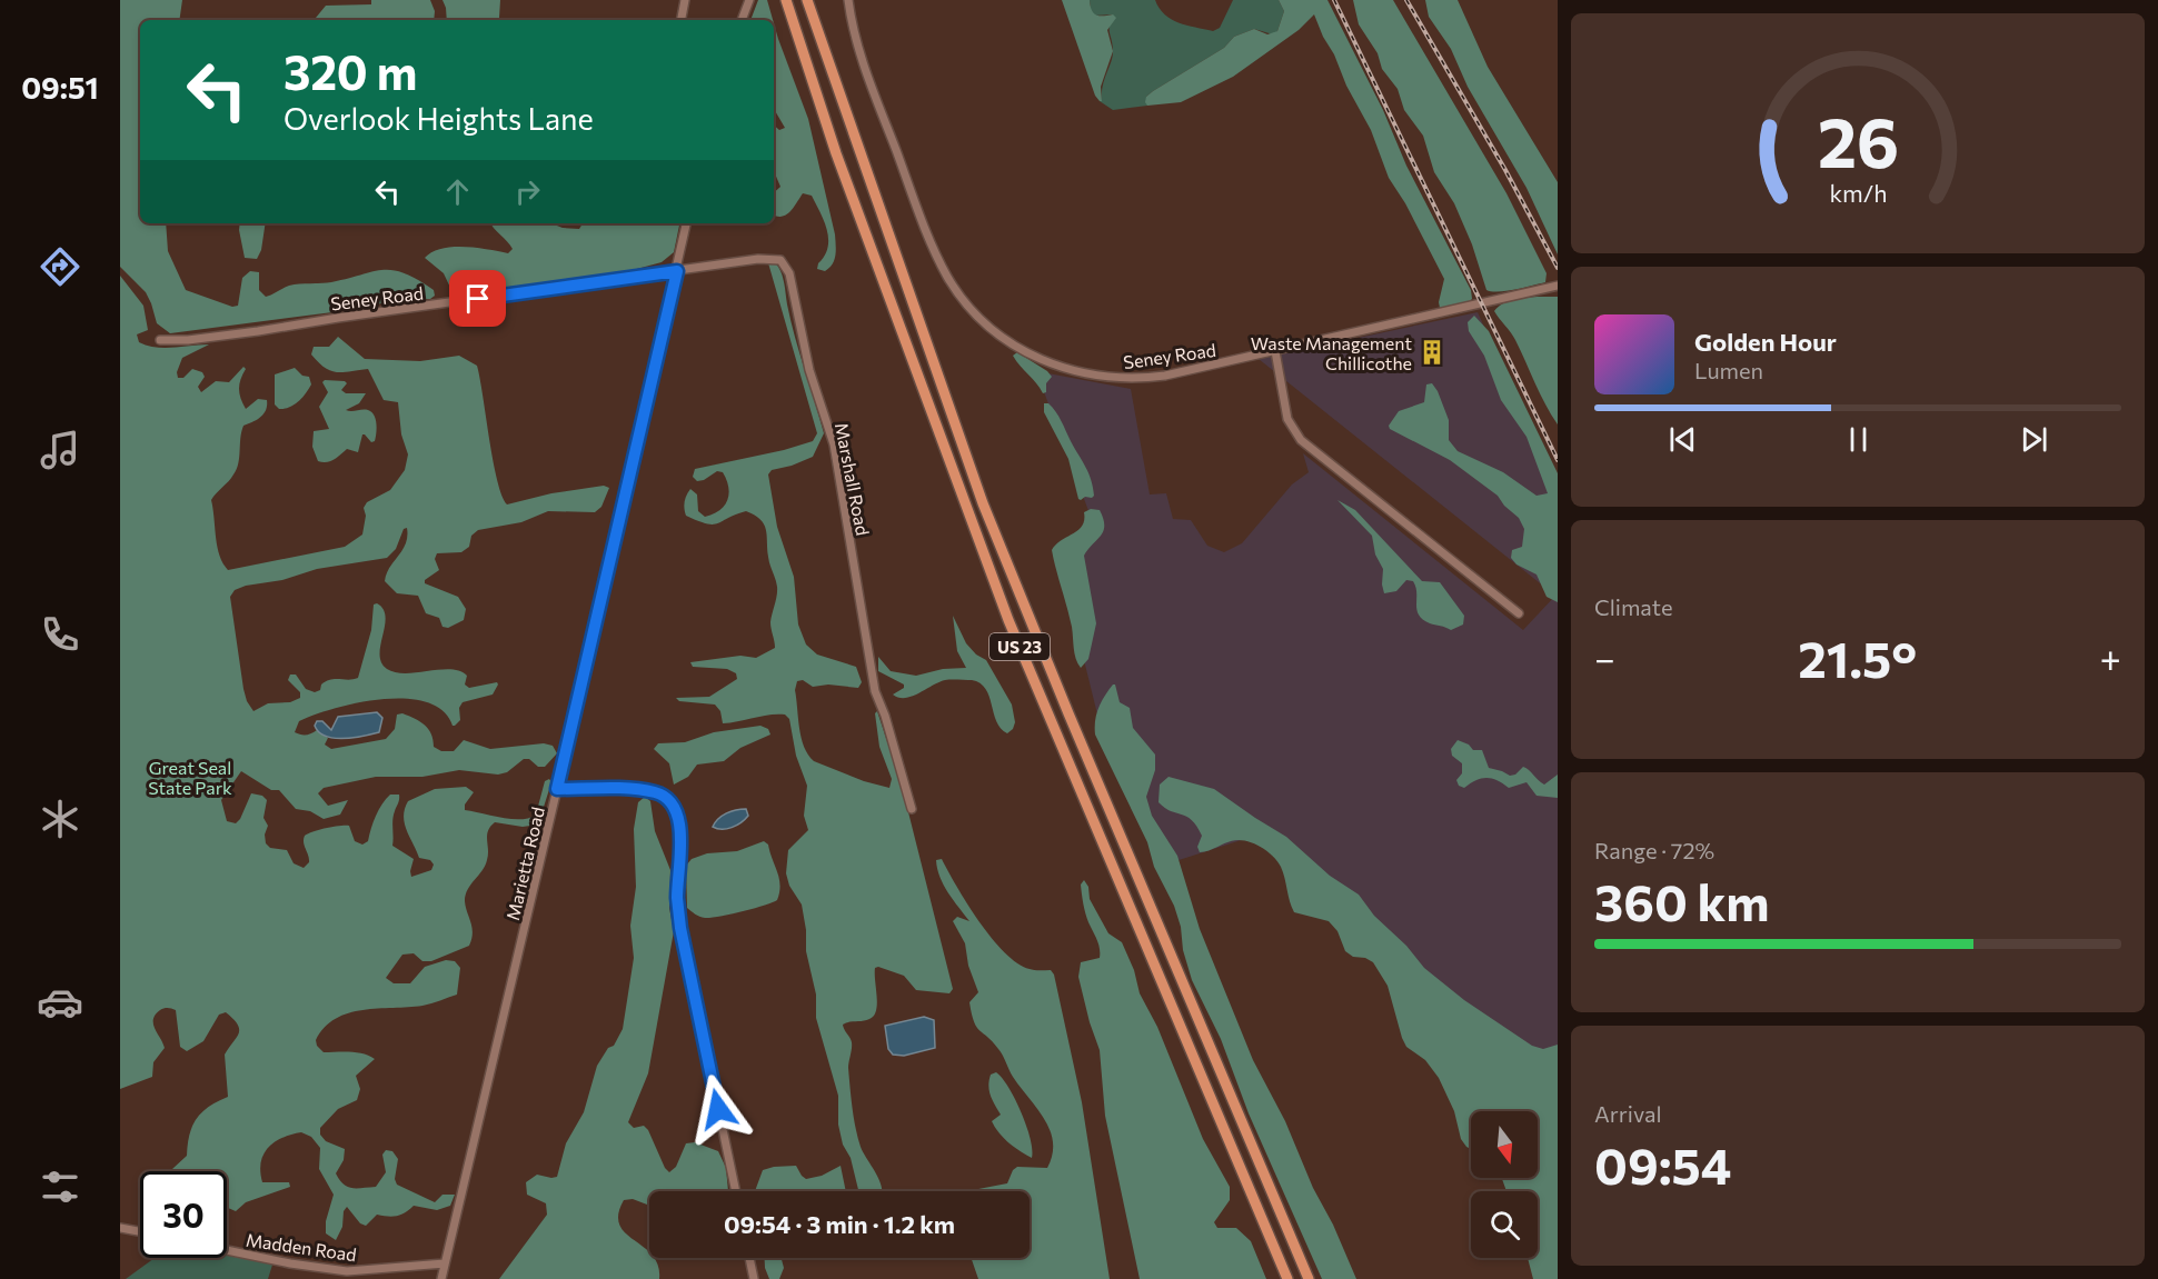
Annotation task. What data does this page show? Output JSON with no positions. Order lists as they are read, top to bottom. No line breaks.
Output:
{"streets":{"highway":["US 23"],"street":["Seney Road","Marshall Road","Marietta Road","Madden Road"]},"crossings":[["Seney Road","Marshall Road"],["Seney Road","Marietta Road"],["Marshall Road","Marietta Road"],["Marietta Road","Madden Road"]],"parks":["Great Seal State Park"],"places":{"building":["Waste Management Chillicothe"]},"north":"bottom","page":{"tabs":"09:51","turn":["320 m","Overlook Heights Lane"],"song":["Golden Hour","Lumen"],"tile":["Climate",["Range · 72%","360 km"],["Arrival","09:54"]],"heat":["−","21.5°","+"],"limit":"30","trip":"09:54 · 3 min · 1.2 km","gauge":["26","km/h"]}}
